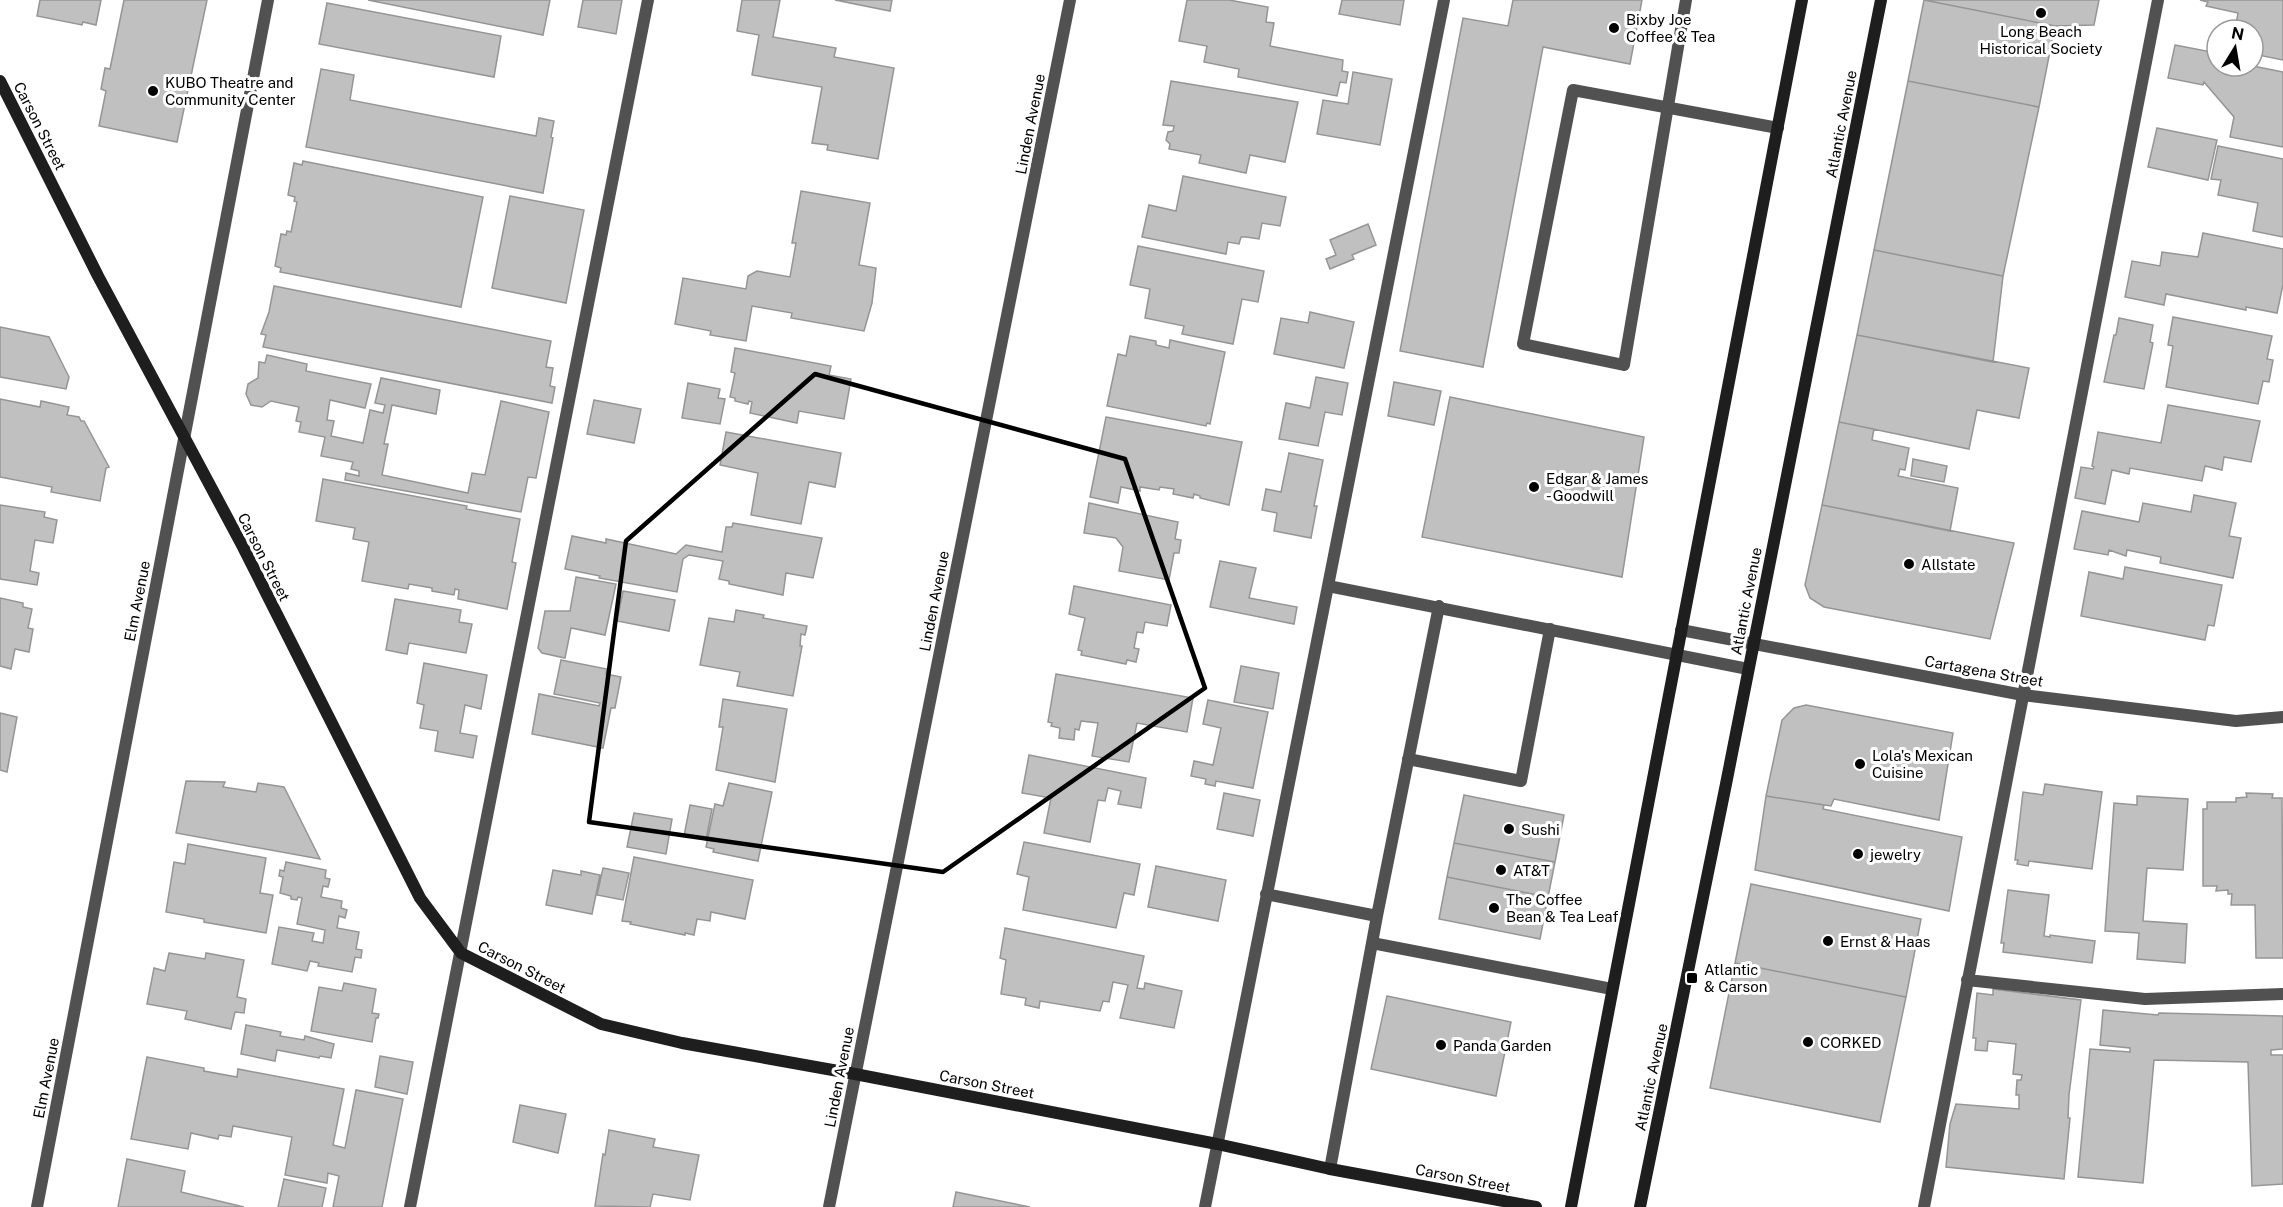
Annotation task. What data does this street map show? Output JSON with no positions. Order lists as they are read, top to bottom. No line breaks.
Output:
{"streets":{"main road":["Atlantic Avenue","Carson Street"],"street":["Linden Avenue","Elm Avenue","Cartagena Street"]},"crossings":[["Linden Avenue","Carson Street"],["Atlantic Avenue","Cartagena Street"],["Carson Street","Elm Avenue"]],"places":{"other":["Long Beach Historical Society","Bixby Joe Coffee & Tea","KUBO Theatre and Community Center","Edgar & James - Goodwill","Allstate","Lola's Mexican Cuisine","Sushi","jewelry","AT&T","The Coffee Bean & Tea Leaf","Ernst & Haas","CORKED","Panda Garden"],"transit":["Atlantic & Carson"]},"north":"top"}
